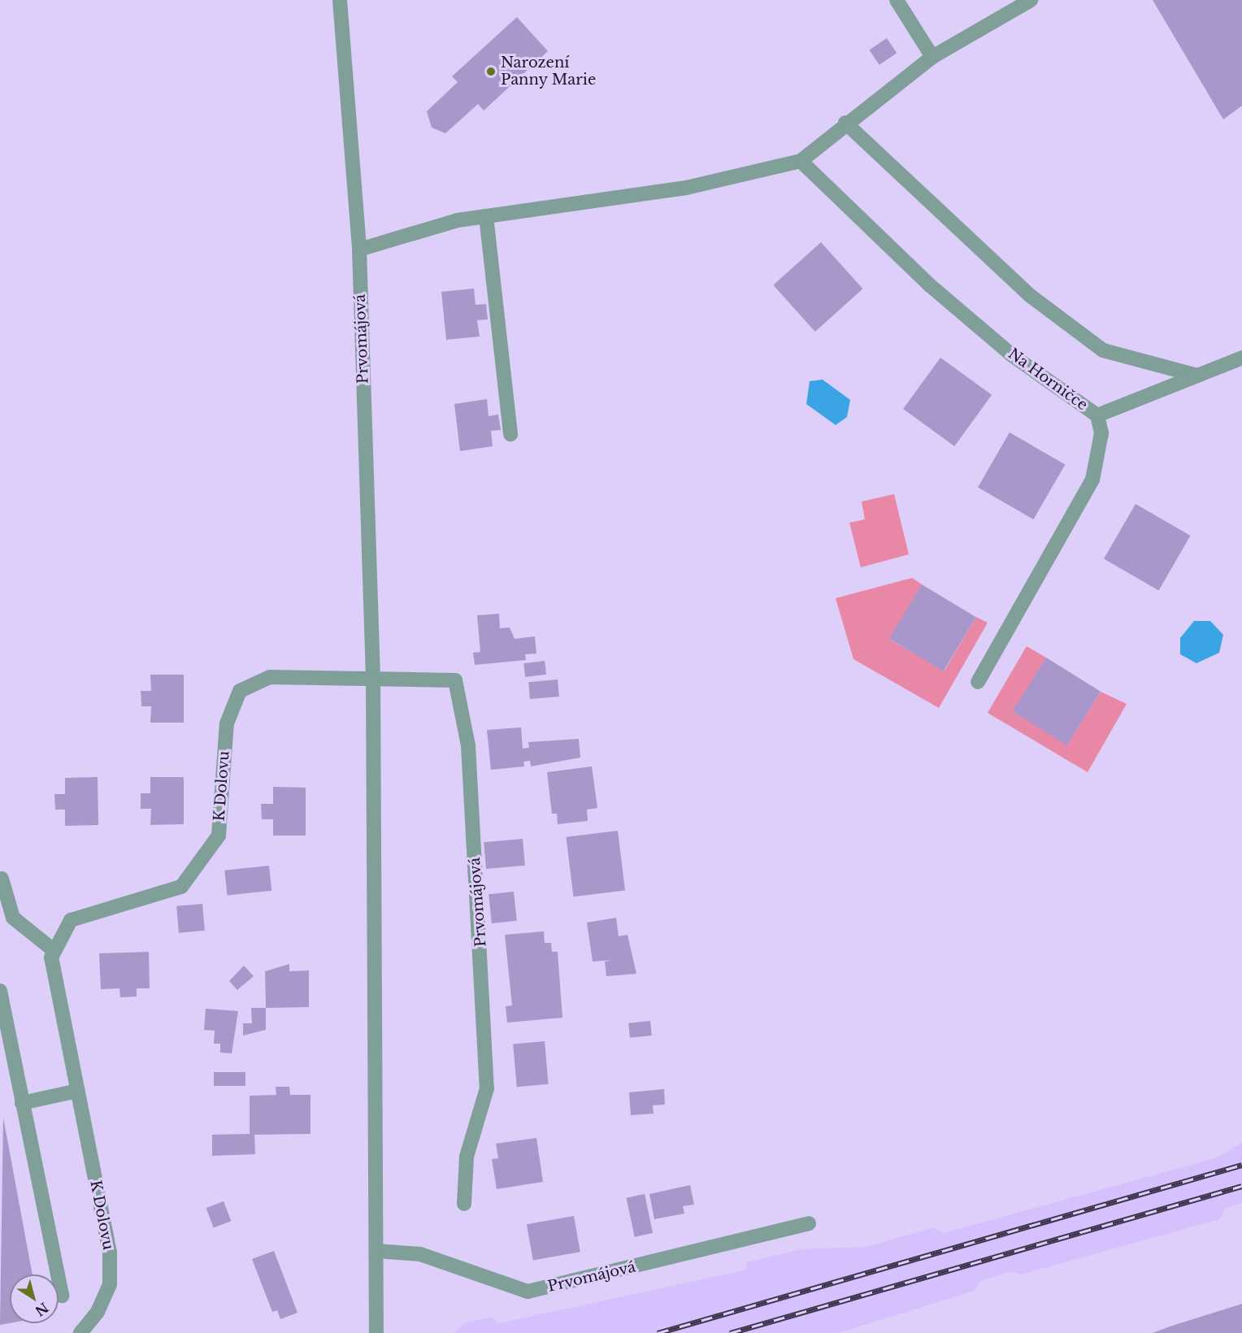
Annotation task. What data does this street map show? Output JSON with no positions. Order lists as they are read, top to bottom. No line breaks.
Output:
{"streets":{"street":["Prvomájová","Na Horničce","K Dolovu"]},"crossings":[["Prvomájová","K Dolovu"]],"places":["Narození Panny Marie"],"north":"bottom right"}
